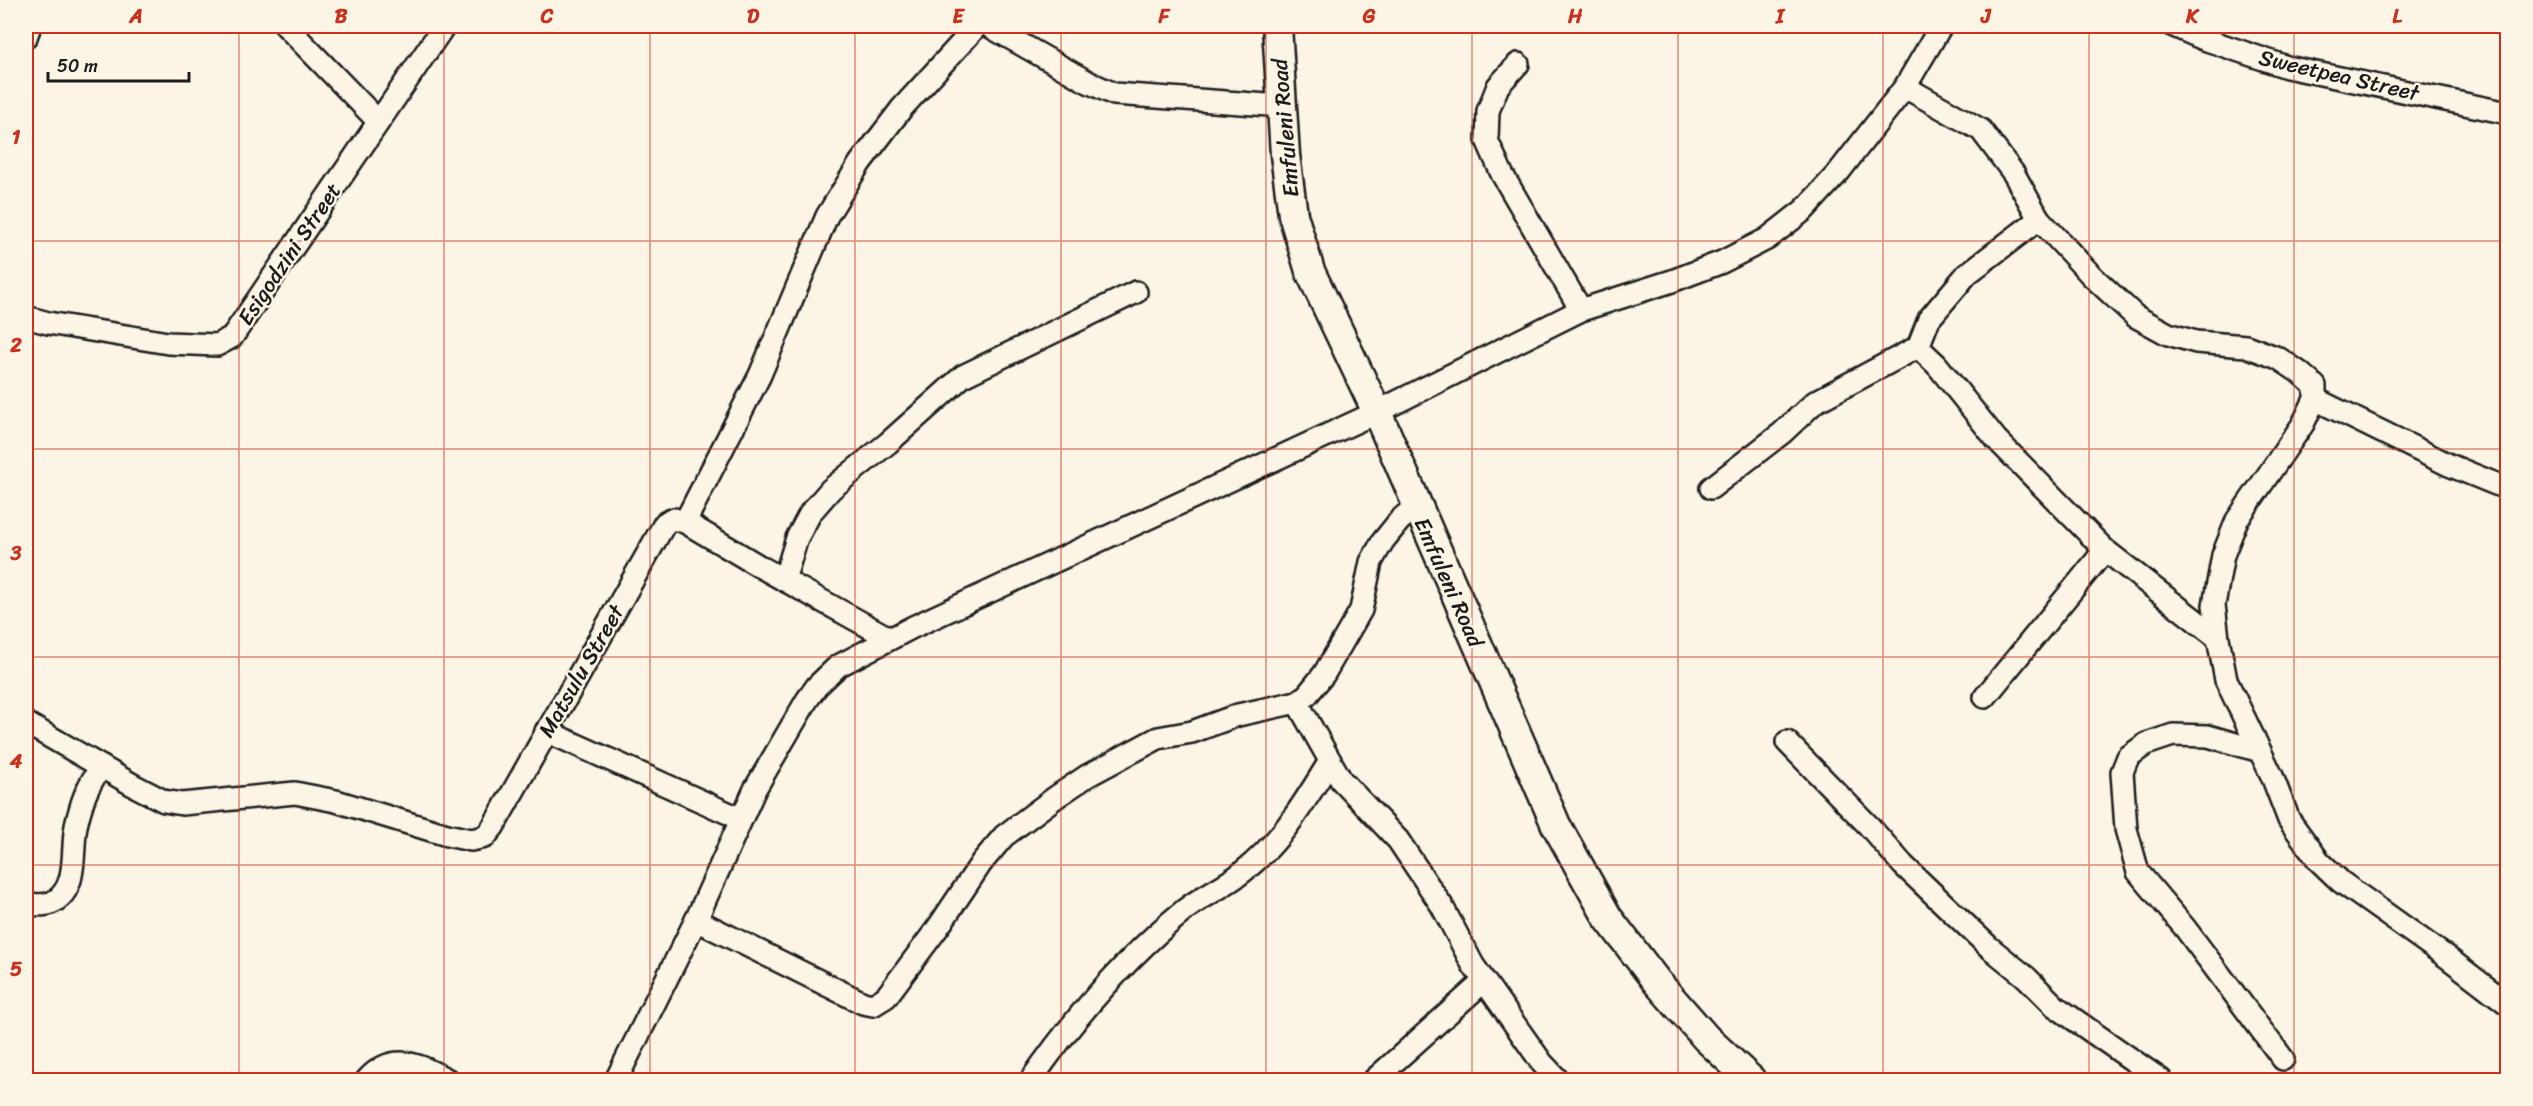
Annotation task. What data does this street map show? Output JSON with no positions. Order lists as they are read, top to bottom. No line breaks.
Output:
{"streets":{"street":["Sweetpea Street","Emfuleni Road","Esigodzini Street","Matsulu Street"]},"scale_bar":"50 m","grid":{"columns":["A","B","C","D","E","F","G","H","I","J","K","L"],"rows":["1","2","3","4","5"]}}
